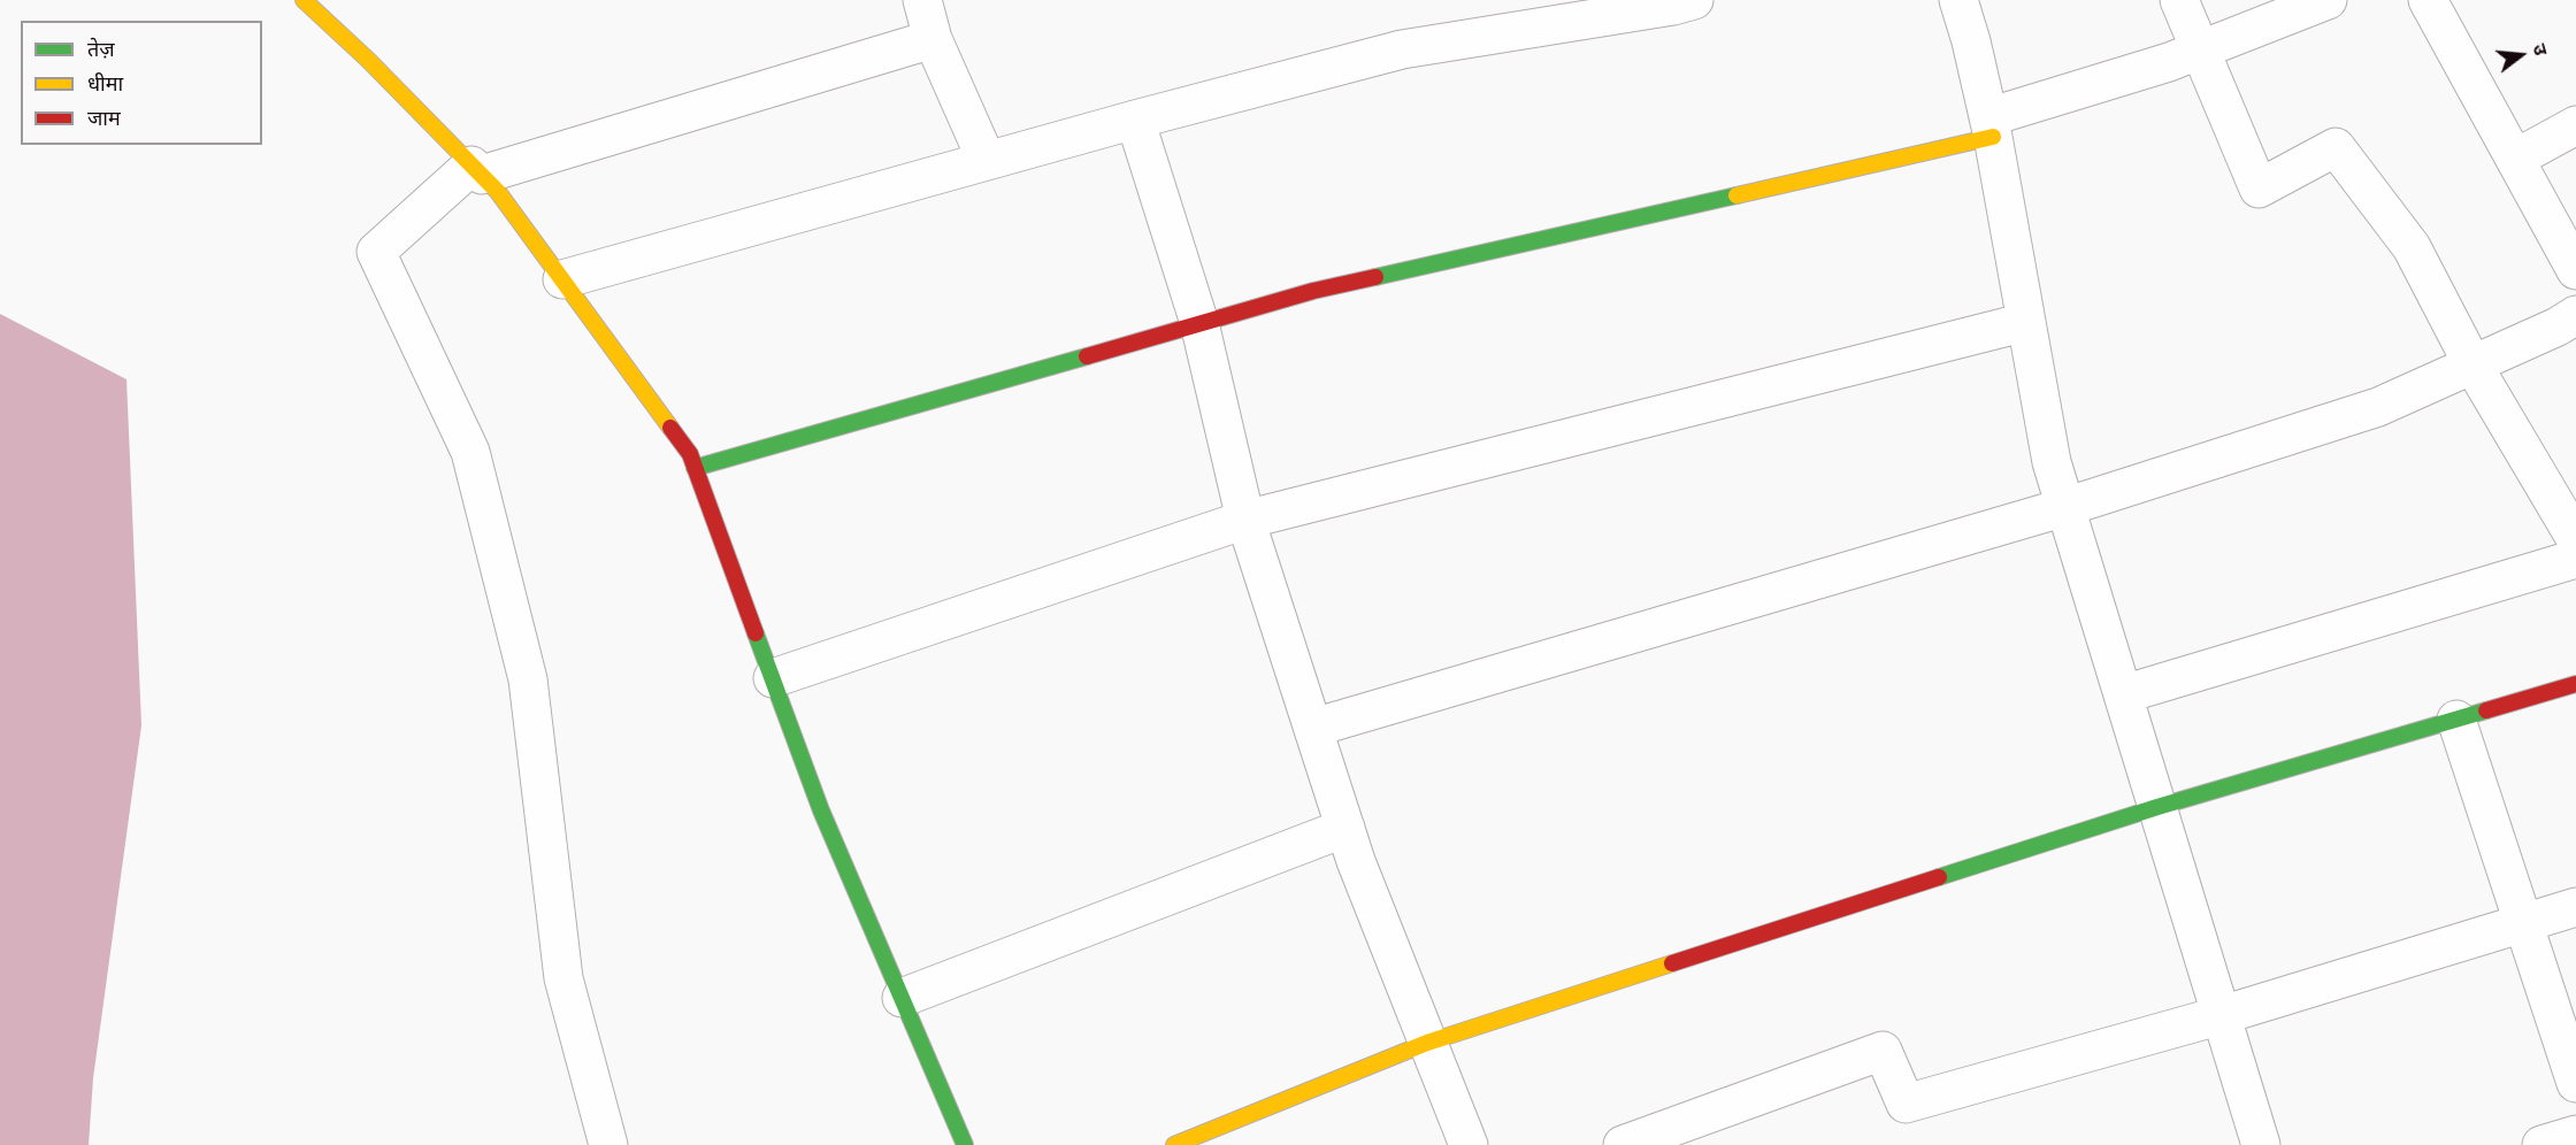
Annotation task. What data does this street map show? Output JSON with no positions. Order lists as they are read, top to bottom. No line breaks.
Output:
{"legend":["तेज़","धीमा","जाम"],"north":"right"}
